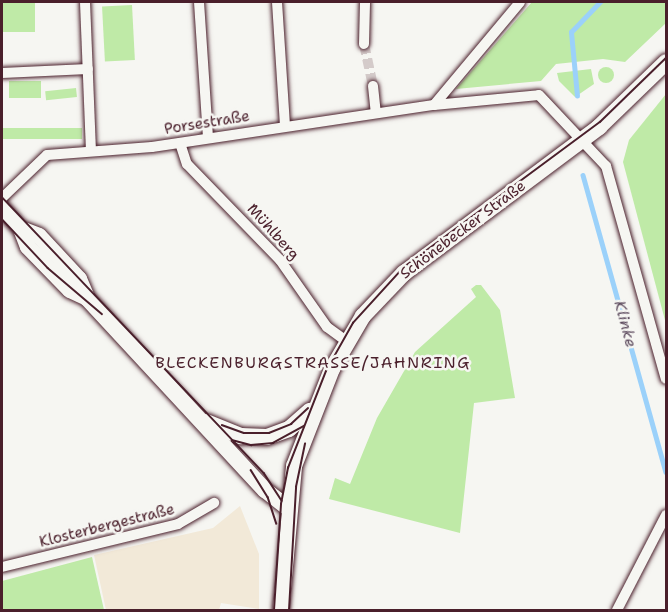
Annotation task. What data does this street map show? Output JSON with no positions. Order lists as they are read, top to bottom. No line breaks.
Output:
{"streets":{"main road":["Schönebecker Straße"],"street":["Porsestraße","Mühlberg","Klosterbergestraße"]},"crossings":[["Porsestraße","Schönebecker Straße"],["Porsestraße","Mühlberg"],["Schönebecker Straße","Mühlberg"]],"districts":["BLECKENBURGSTRASSE/JAHNRING"],"water":["Klinke"]}
